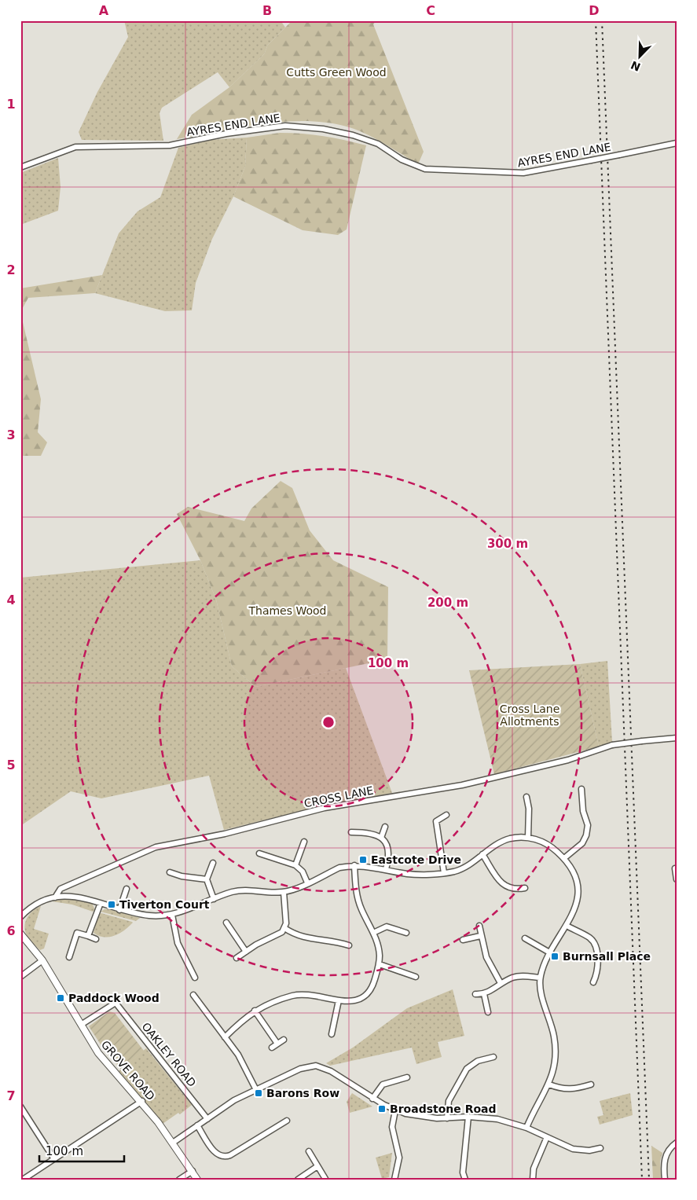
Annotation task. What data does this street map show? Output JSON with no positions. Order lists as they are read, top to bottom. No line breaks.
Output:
{"streets":{"street":["AYRES END LANE","CROSS LANE","OAKLEY ROAD","GROVE ROAD"]},"parks":["Cutts Green Wood","Thames Wood","Cross Lane Allotments"],"places":{"transit":["Eastcote Drive","Tiverton Court","Burnsall Place","Paddock Wood","Barons Row","Broadstone Road"]},"scale_bar":"100 m","north":"bottom left","grid":{"columns":["A","B","C","D"],"rows":["1","2","3","4","5","6","7"]},"rings":["300 m","200 m","100 m"]}
